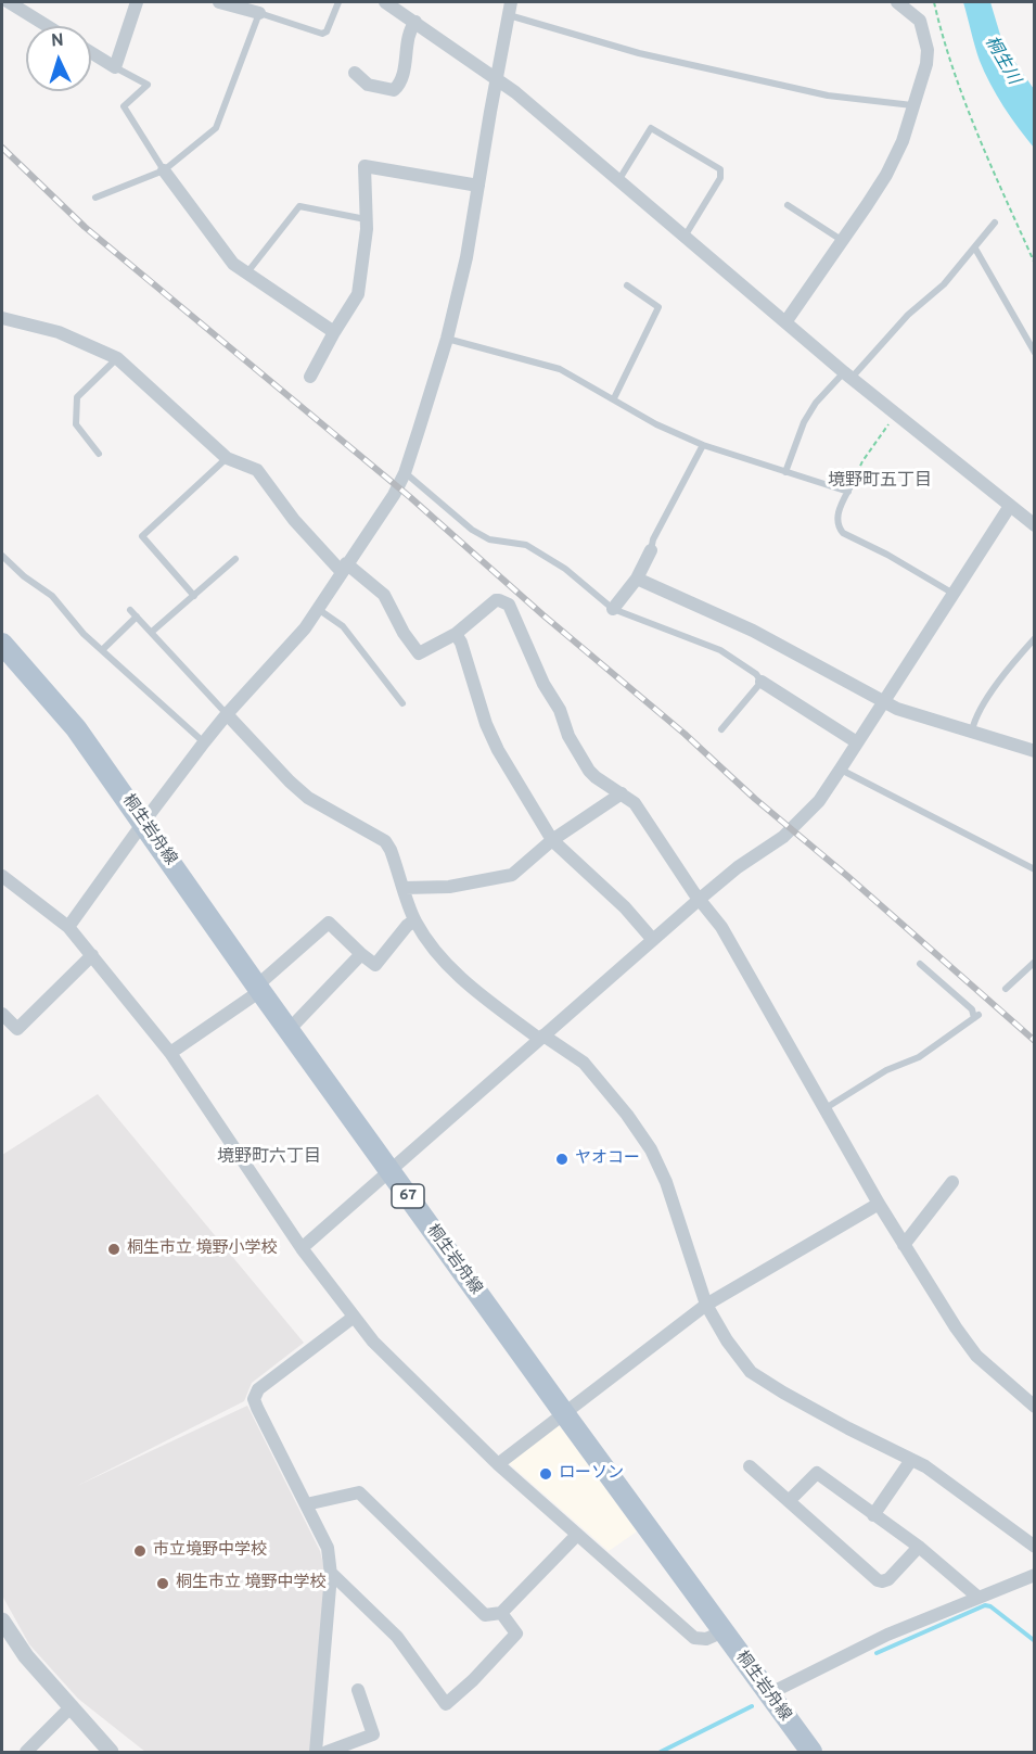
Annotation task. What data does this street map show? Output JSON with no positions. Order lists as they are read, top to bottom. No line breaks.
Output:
{"streets":{"main road":["桐生岩舟線","67"]},"districts":["境野町五丁目","境野町六丁目"],"water":["桐生川"],"places":["ヤオコー","桐生市立 境野小学校","ローソン","市立境野中学校","桐生市立 境野中学校"],"north":"top"}
